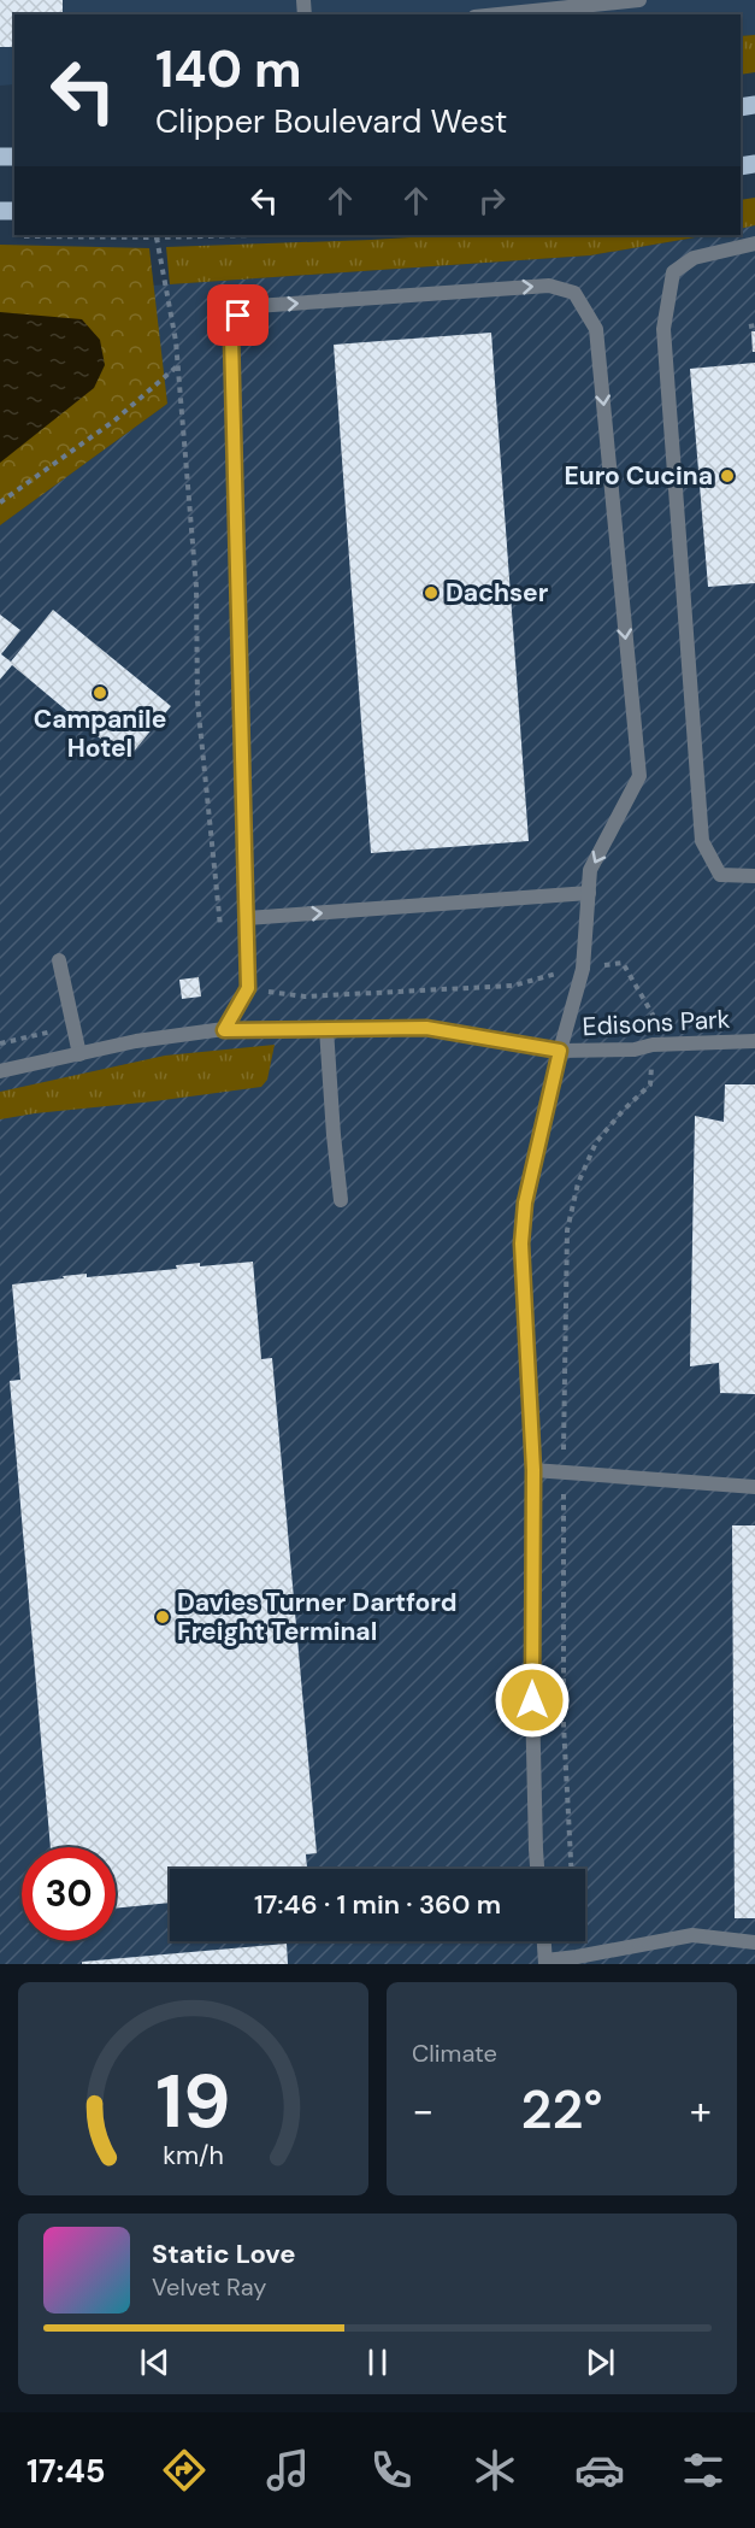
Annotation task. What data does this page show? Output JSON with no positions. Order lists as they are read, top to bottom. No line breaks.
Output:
{"streets":{"street":["Edisons Park"]},"places":["Euro Cucina","Dachser","Campanile Hotel","Davies Turner Dartford Freight Terminal"],"page":{"turn":["140 m","Clipper Boulevard West"],"limit":"30","trip":"17:46 · 1 min · 360 m","tile":"Climate","heat":["−","22°","+"],"song":["Static Love","Velvet Ray"],"tabs":"17:45","gauge":["19","km/h"]}}
